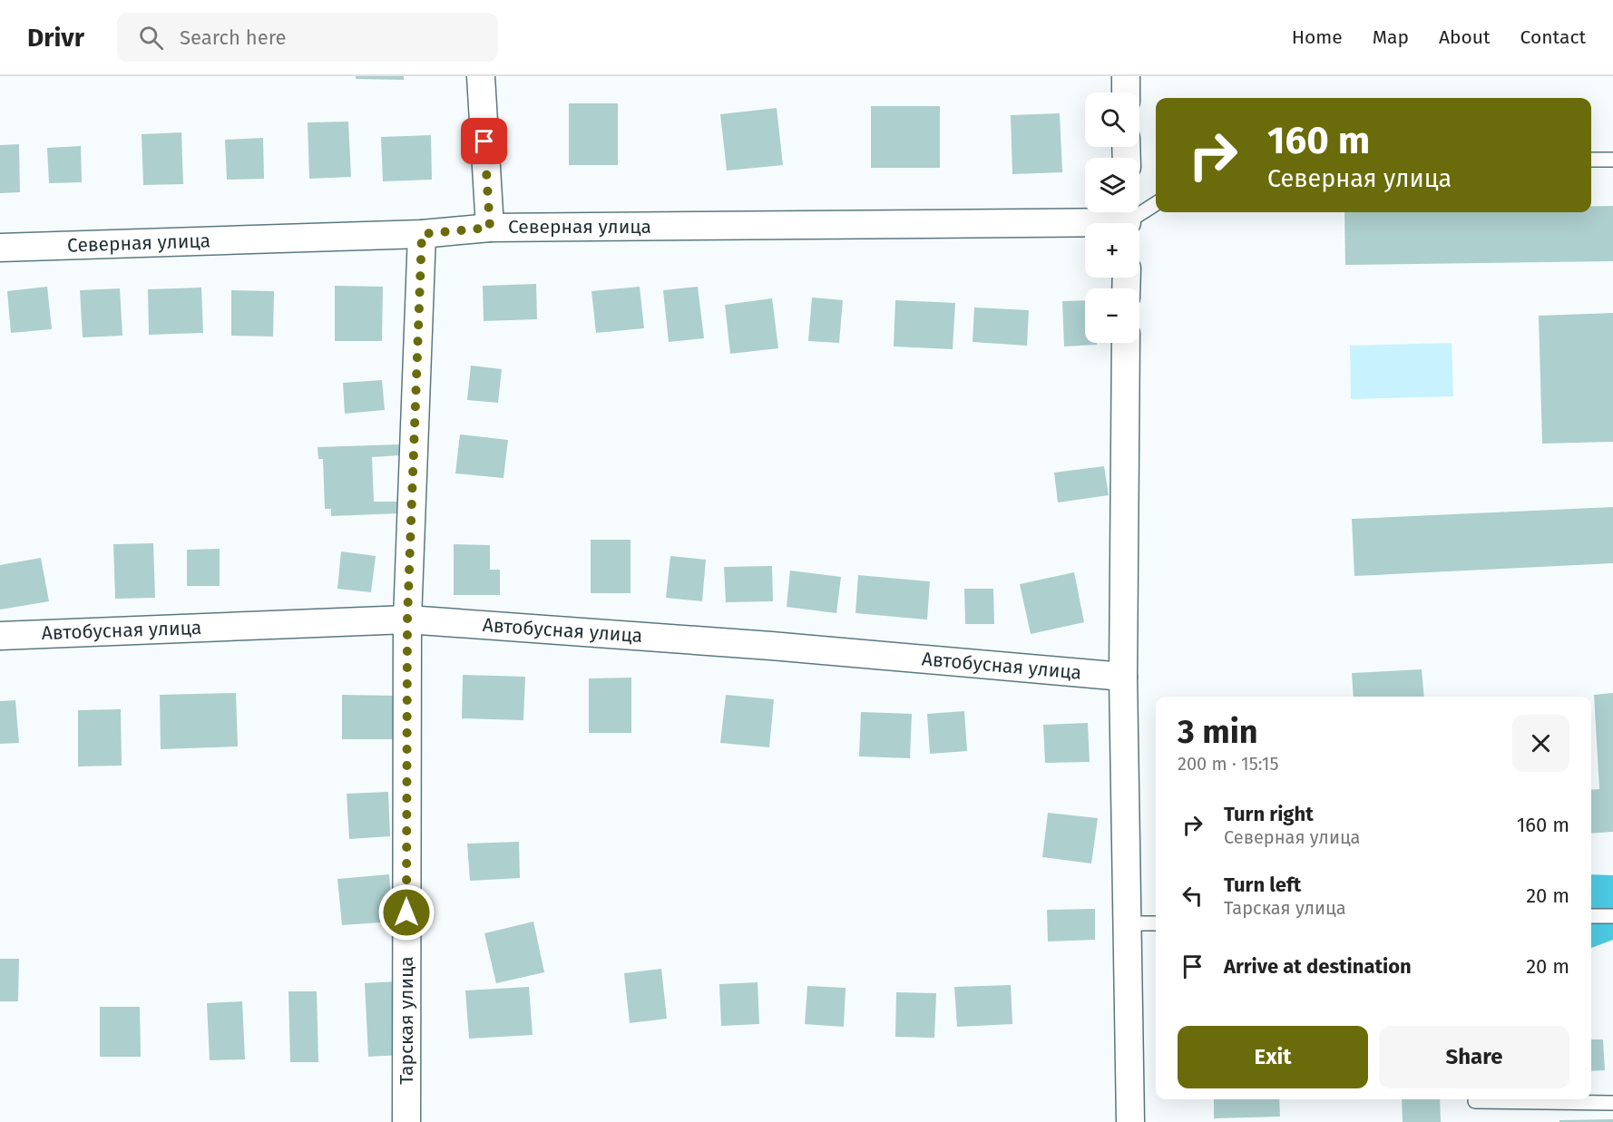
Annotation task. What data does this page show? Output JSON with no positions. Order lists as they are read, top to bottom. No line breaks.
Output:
{"streets":{"street":["Северная улица","Автобусная улица","Тарская улица"]},"crossings":[["Северная улица","Тарская улица"],["Автобусная улица","Тарская улица"]],"page":{"header":"Drivr","search":"Search here","nav":["Home","Map","About","Contact"],"map_buttons":["+","−"],"turn":["160 m","Северная улица"],"heading":["3 min","200 m · 15:15"],"list":[{"name":"Turn right","note":"Северная улица","value":"160 m"},{"name":"Turn left","note":"Тарская улица","value":"20 m"},{"name":"Arrive at destination","value":"20 m"}],"buttons":["Exit","Share"]}}
